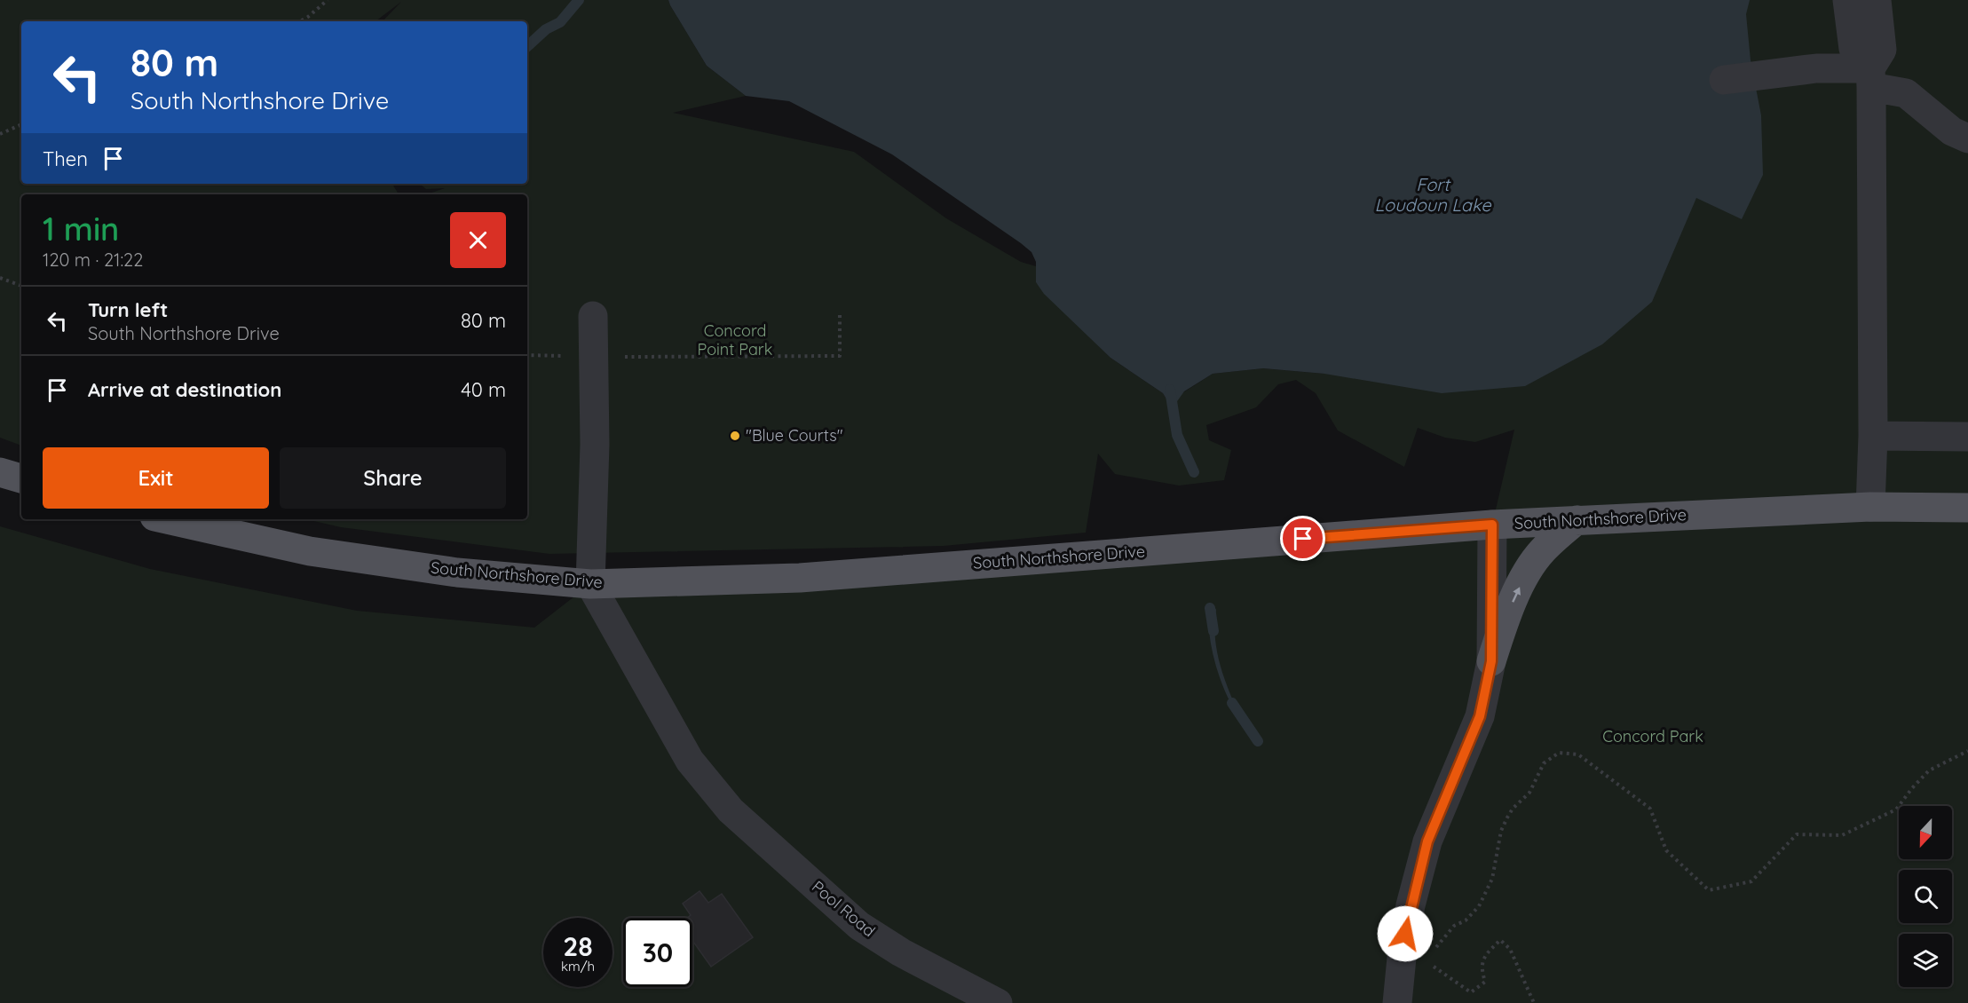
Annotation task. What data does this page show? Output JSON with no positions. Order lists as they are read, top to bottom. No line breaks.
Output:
{"streets":{"main road":["South Northshore Drive"],"street":["Pool Road"]},"crossings":[["South Northshore Drive","Pool Road"]],"water":["Fort Loudoun Lake"],"parks":["Concord Point Park","Concord Park"],"places":["\"Blue Courts\""],"north":"bottom","page":{"turn":["80 m","South Northshore Drive"],"then":"Then","heading":["1 min","120 m · 21:22"],"list":[{"name":"Turn left","note":"South Northshore Drive","value":"80 m"},{"name":"Arrive at destination","value":"40 m"}],"buttons":["Exit","Share"],"speed":"28 km/h","limit":"30"}}
